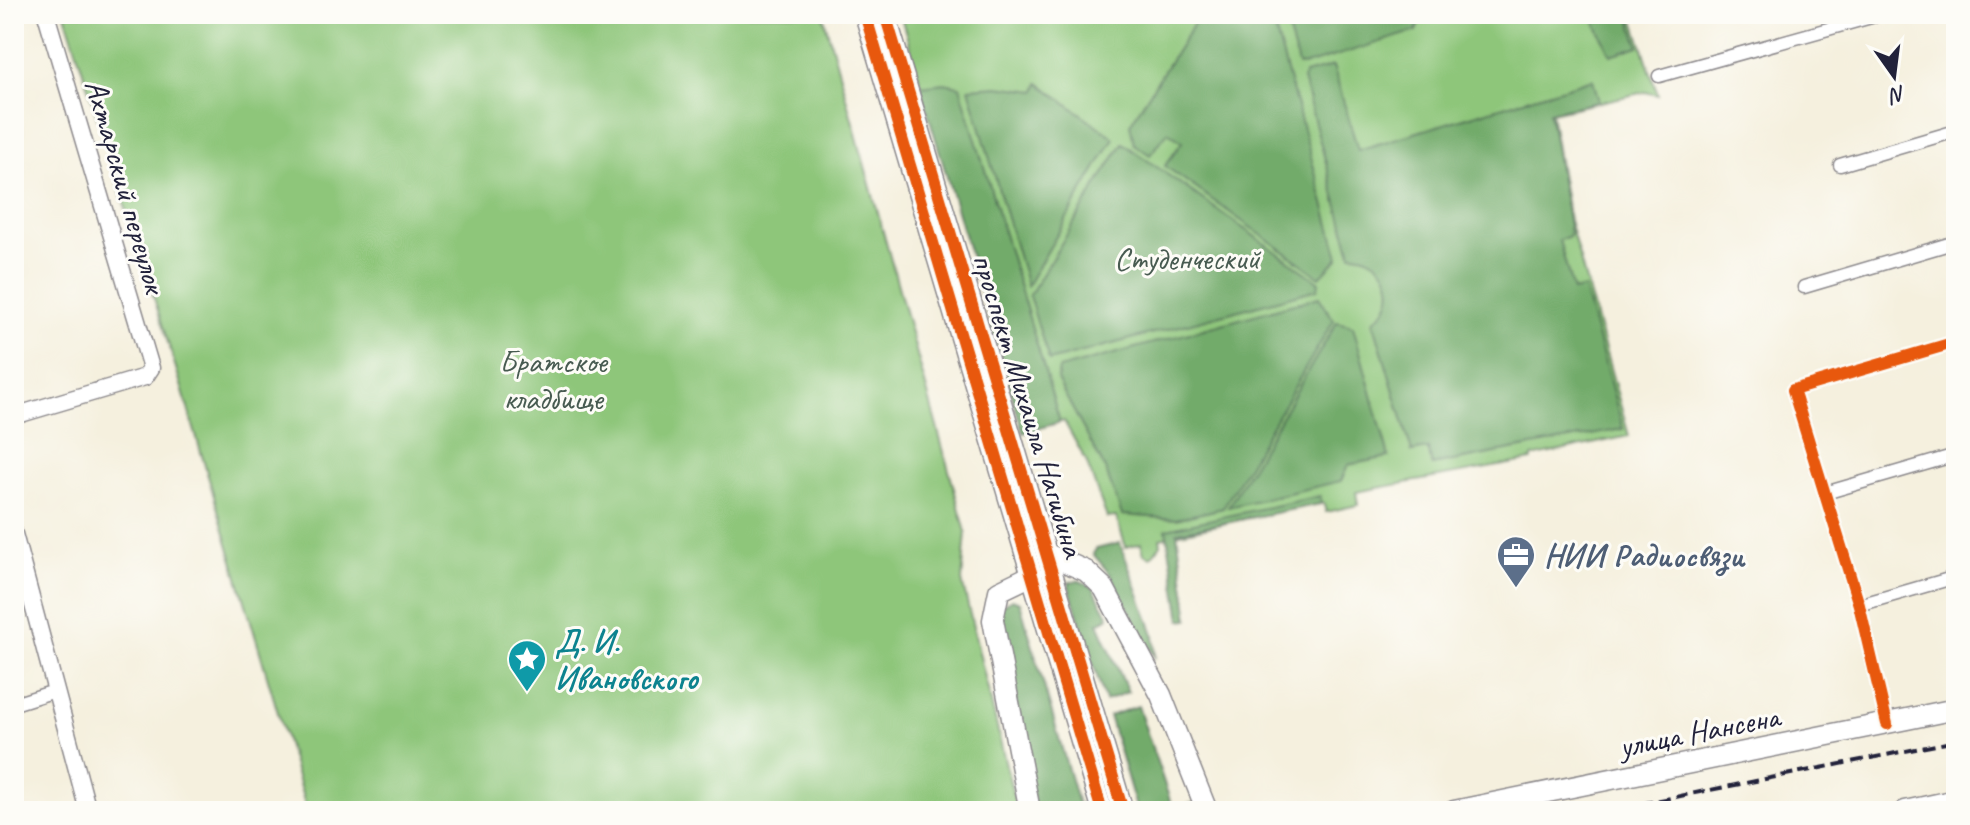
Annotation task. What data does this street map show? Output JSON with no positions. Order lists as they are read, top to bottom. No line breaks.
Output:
{"streets":{"main road":["проспект Михаила Нагибина","улица Нансена"],"street":["Ахтарский переулок"]},"parks":["Студенческий","Братское кладбище"],"places":{"office":["НИИ Радиосвязи"],"place":["Д. И. Ивановского"]},"north":"bottom"}
